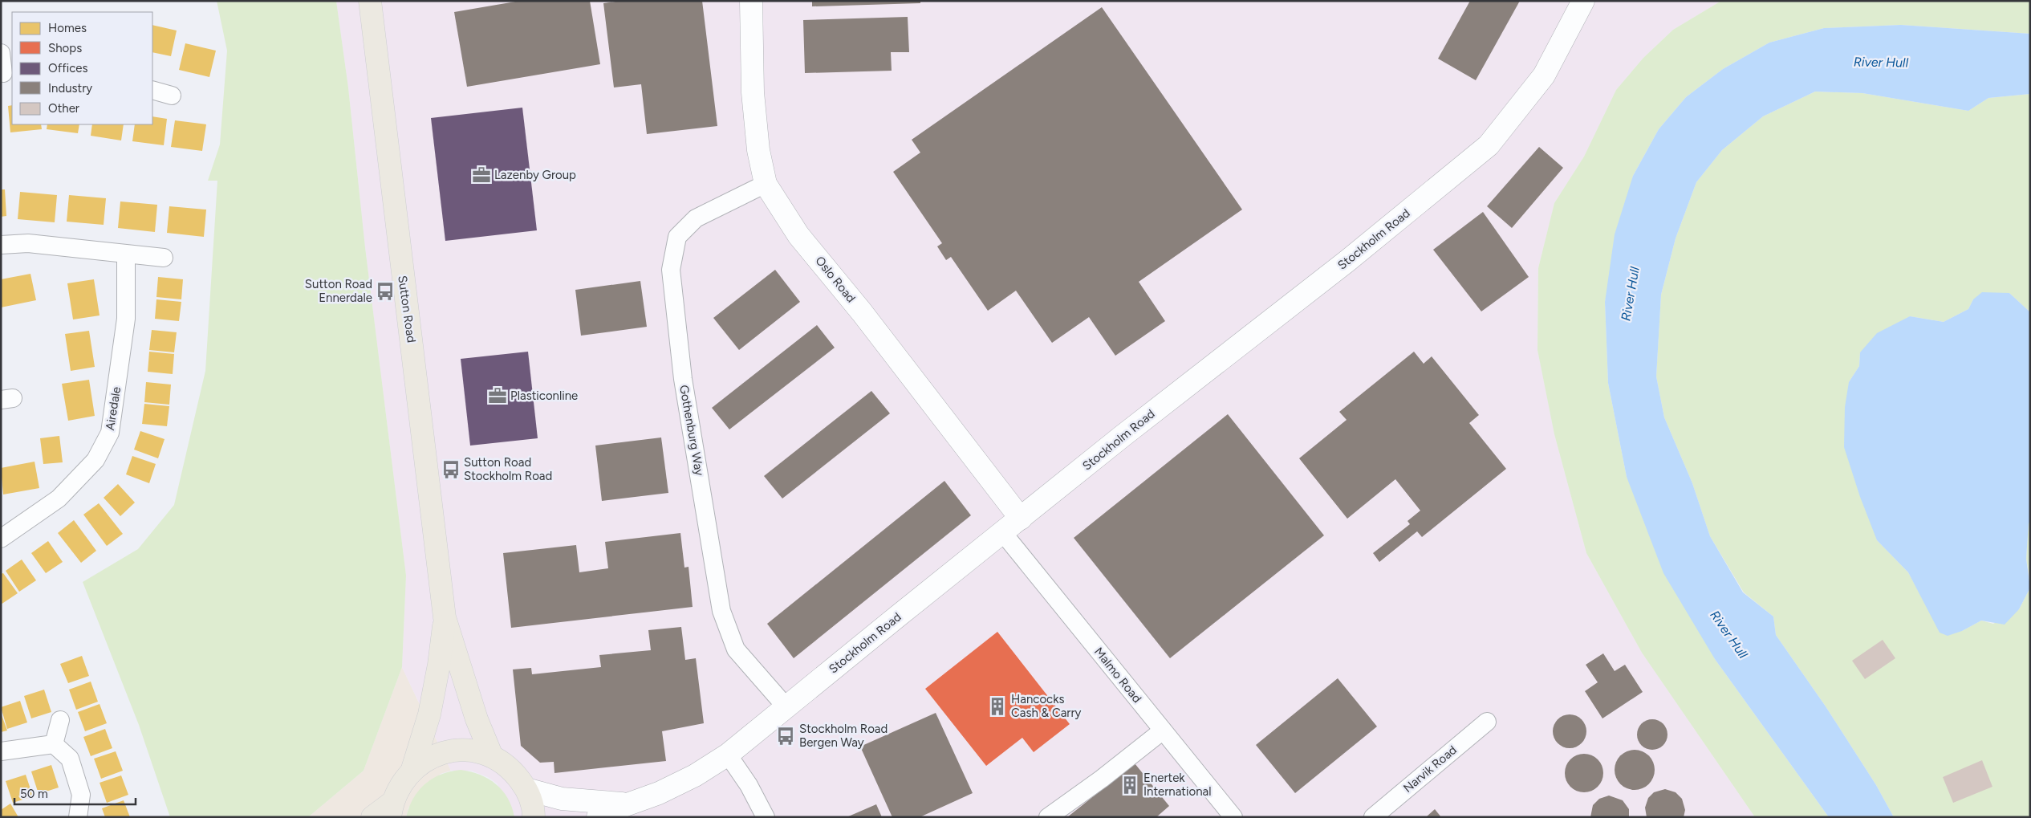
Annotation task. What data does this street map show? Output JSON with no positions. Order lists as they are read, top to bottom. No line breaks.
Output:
{"streets":{"highway":["Sutton Road"],"street":["Stockholm Road","Oslo Road","Airedale","Gothenburg Way","Malmo Road","Narvik Road"]},"crossings":[["Stockholm Road","Oslo Road"],["Stockholm Road","Gothenburg Way"],["Stockholm Road","Malmo Road"],["Oslo Road","Gothenburg Way"]],"water":["River Hull"],"places":{"office":["Lazenby Group","Plasticonline"],"bus stop":["Sutton Road Ennerdale","Sutton Road Stockholm Road","Stockholm Road Bergen Way"],"building":["Hancocks Cash & Carry","Enertek International"]},"legend":["Homes","Shops","Offices","Industry","Other"],"scale_bar":"50 m"}
